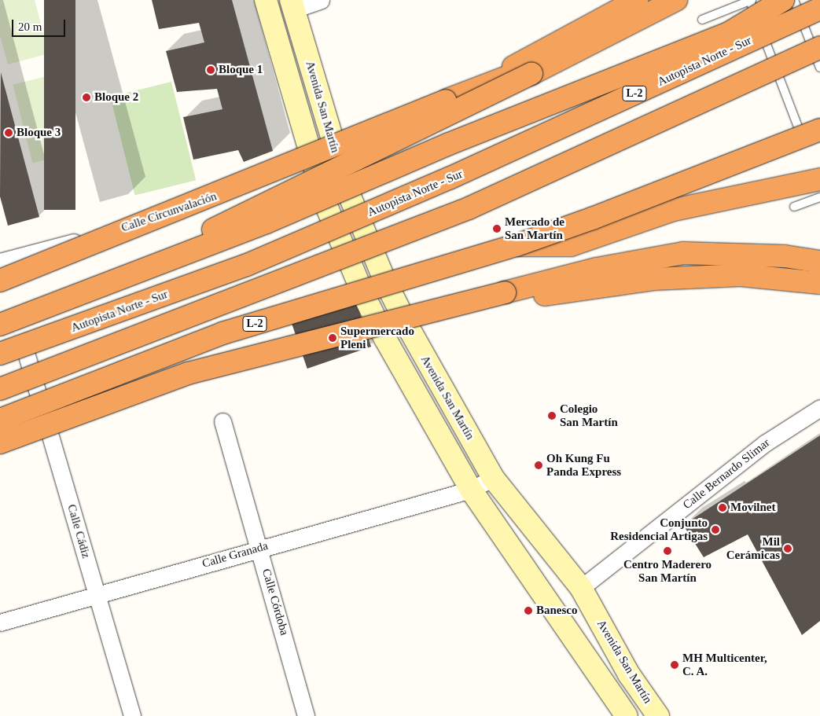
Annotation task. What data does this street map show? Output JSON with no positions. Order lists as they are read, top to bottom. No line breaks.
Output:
{"streets":{"highway":["Autopista Norte - Sur","L-2"],"main road":["Avenida San Martín"],"street":["Calle Circunvalación","Calle Bernardo Slimar","Calle Cádiz","Calle Granada","Calle Córdoba"]},"crossings":[["Avenida San Martín","Calle Bernardo Slimar"],["Avenida San Martín","Calle Granada"],["Calle Cádiz","Calle Granada"],["Calle Granada","Calle Córdoba"]],"places":["Bloque 1","Bloque 2","Bloque 3","Mercado de San Martín","Supermercado Pleni","Colegio San Martín","Oh Kung Fu Panda Express","Movilnet","Conjunto Residencial Artigas","Mil Cerámicas","Centro Maderero San Martín","Banesco","MH Multicenter, C. A."],"scale_bar":"20 m"}
